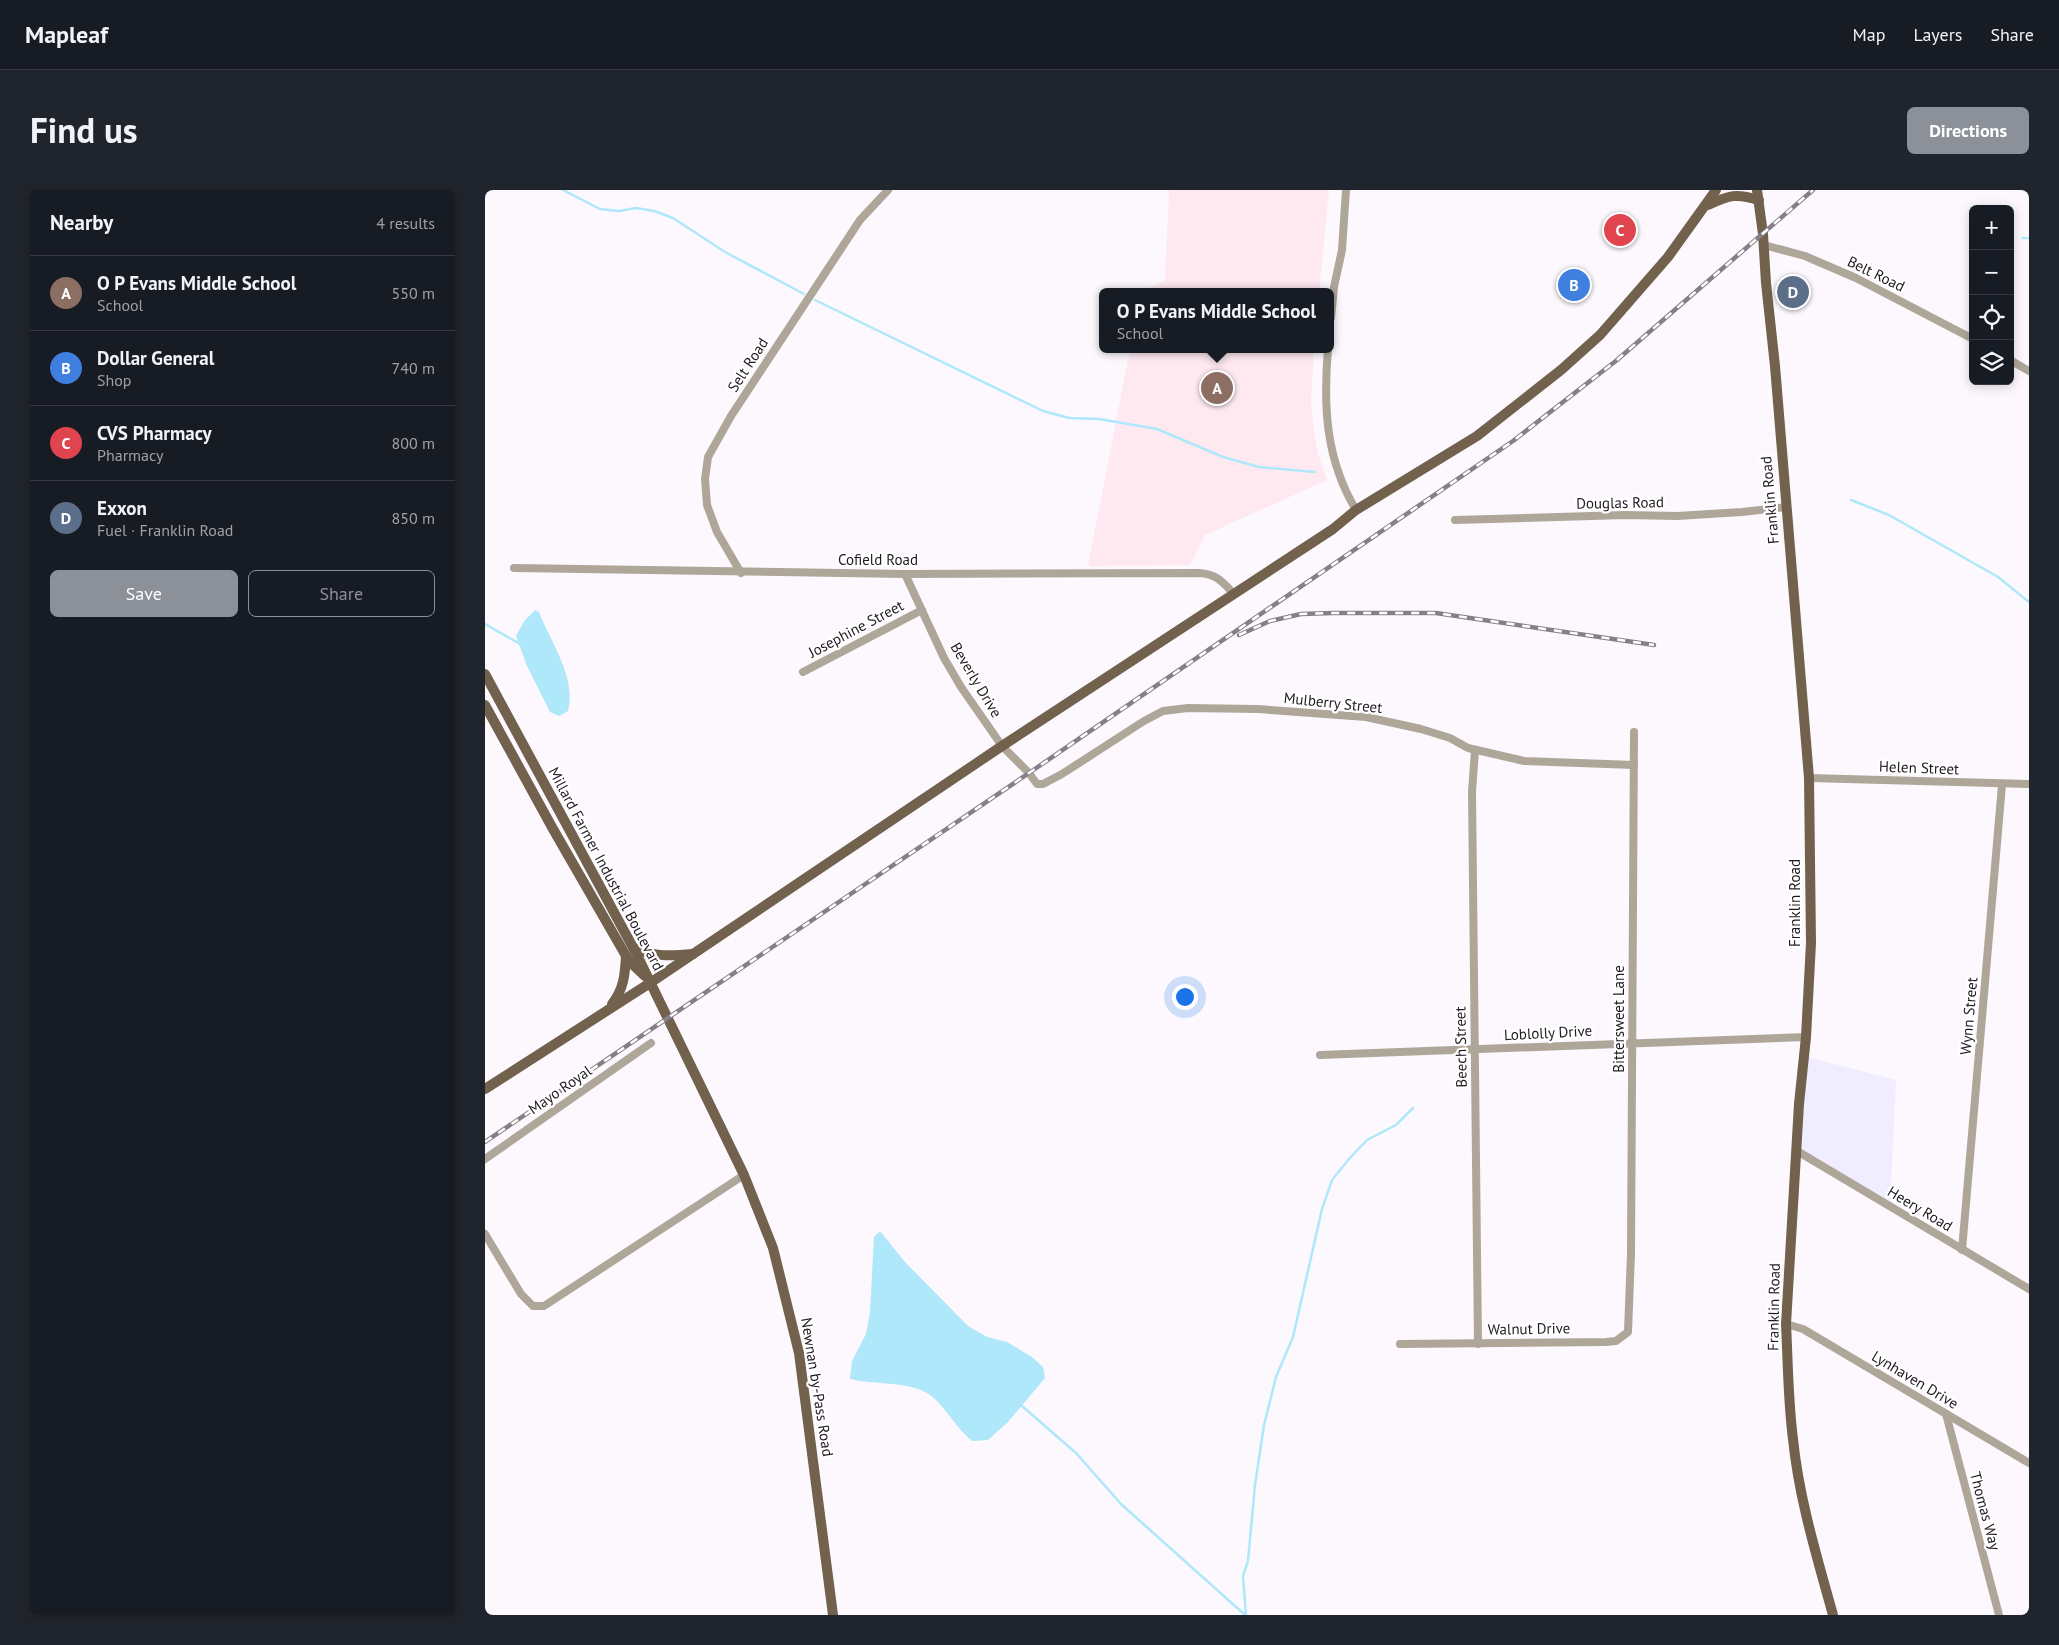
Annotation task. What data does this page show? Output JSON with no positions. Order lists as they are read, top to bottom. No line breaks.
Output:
{"streets":{"main road":["Franklin Road","Millard Farmer Industrial Boulevard","Newnan by-Pass Road"],"street":["Belt Road","Selt Road","Douglas Road","Cofield Road","Josephine Street","Beverly Drive","Mulberry Street","Helen Street","Wynn Street","Bittersweet Lane","Loblolly Drive","Beech Street","Mayo Royal","Heery Road","Walnut Drive","Lynhaven Drive","Thomas Way"]},"crossings":[["Belt Road","Franklin Road"],["Selt Road","Cofield Road"],["Franklin Road","Douglas Road"],["Franklin Road","Helen Street"],["Franklin Road","Loblolly Drive"],["Franklin Road","Heery Road"],["Franklin Road","Lynhaven Drive"],["Cofield Road","Beverly Drive"],["Josephine Street","Beverly Drive"],["Beverly Drive","Mulberry Street"],["Mulberry Street","Bittersweet Lane"],["Mulberry Street","Beech Street"],["Helen Street","Wynn Street"],["Millard Farmer Industrial Boulevard","Newnan by-Pass Road"],["Wynn Street","Heery Road"],["Bittersweet Lane","Loblolly Drive"],["Bittersweet Lane","Walnut Drive"],["Loblolly Drive","Beech Street"],["Beech Street","Walnut Drive"],["Lynhaven Drive","Thomas Way"]],"page":{"header":"Mapleaf","nav":["Map","Layers","Share"],"title":"Find us","buttons":["Directions",["Save","Share"]],"heading":["Nearby","4 results"],"map_buttons":["+","−"],"pins":["C","B","D","A"],"list":[{"mark":"A","name":"O P Evans Middle School","note":"School","value":"550 m"},{"mark":"B","name":"Dollar General","note":"Shop","value":"740 m"},{"mark":"C","name":"CVS Pharmacy","note":"Pharmacy","value":"800 m"},{"mark":"D","name":"Exxon","note":"Fuel · Franklin Road","value":"850 m"}],"popup":["O P Evans Middle School","School"]}}
